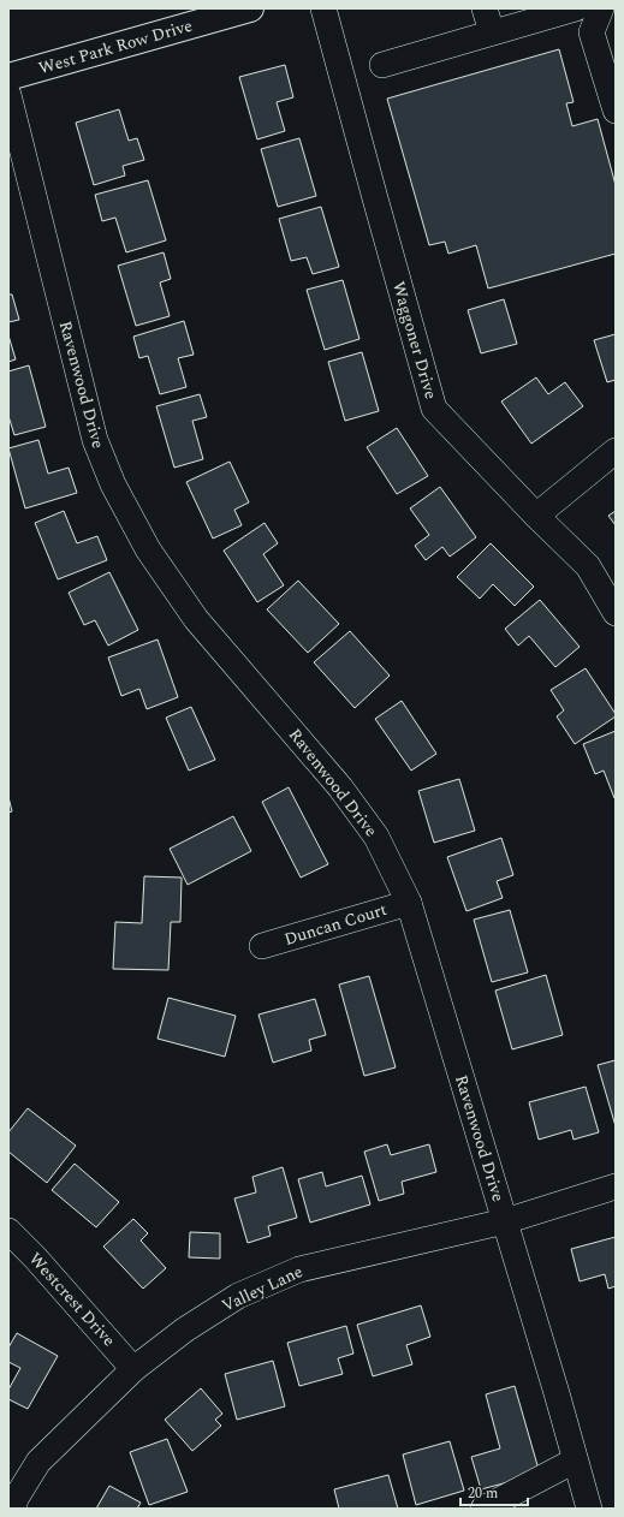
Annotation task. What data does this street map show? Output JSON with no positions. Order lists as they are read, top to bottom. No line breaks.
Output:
{"streets":{"main road":["West Park Row Drive"],"street":["Waggoner Drive","Ravenwood Drive","Duncan Court","Valley Lane","Westcrest Drive"]},"crossings":[["Ravenwood Drive","Duncan Court"],["Ravenwood Drive","Valley Lane"],["Valley Lane","Westcrest Drive"]],"scale_bar":"20 m"}
